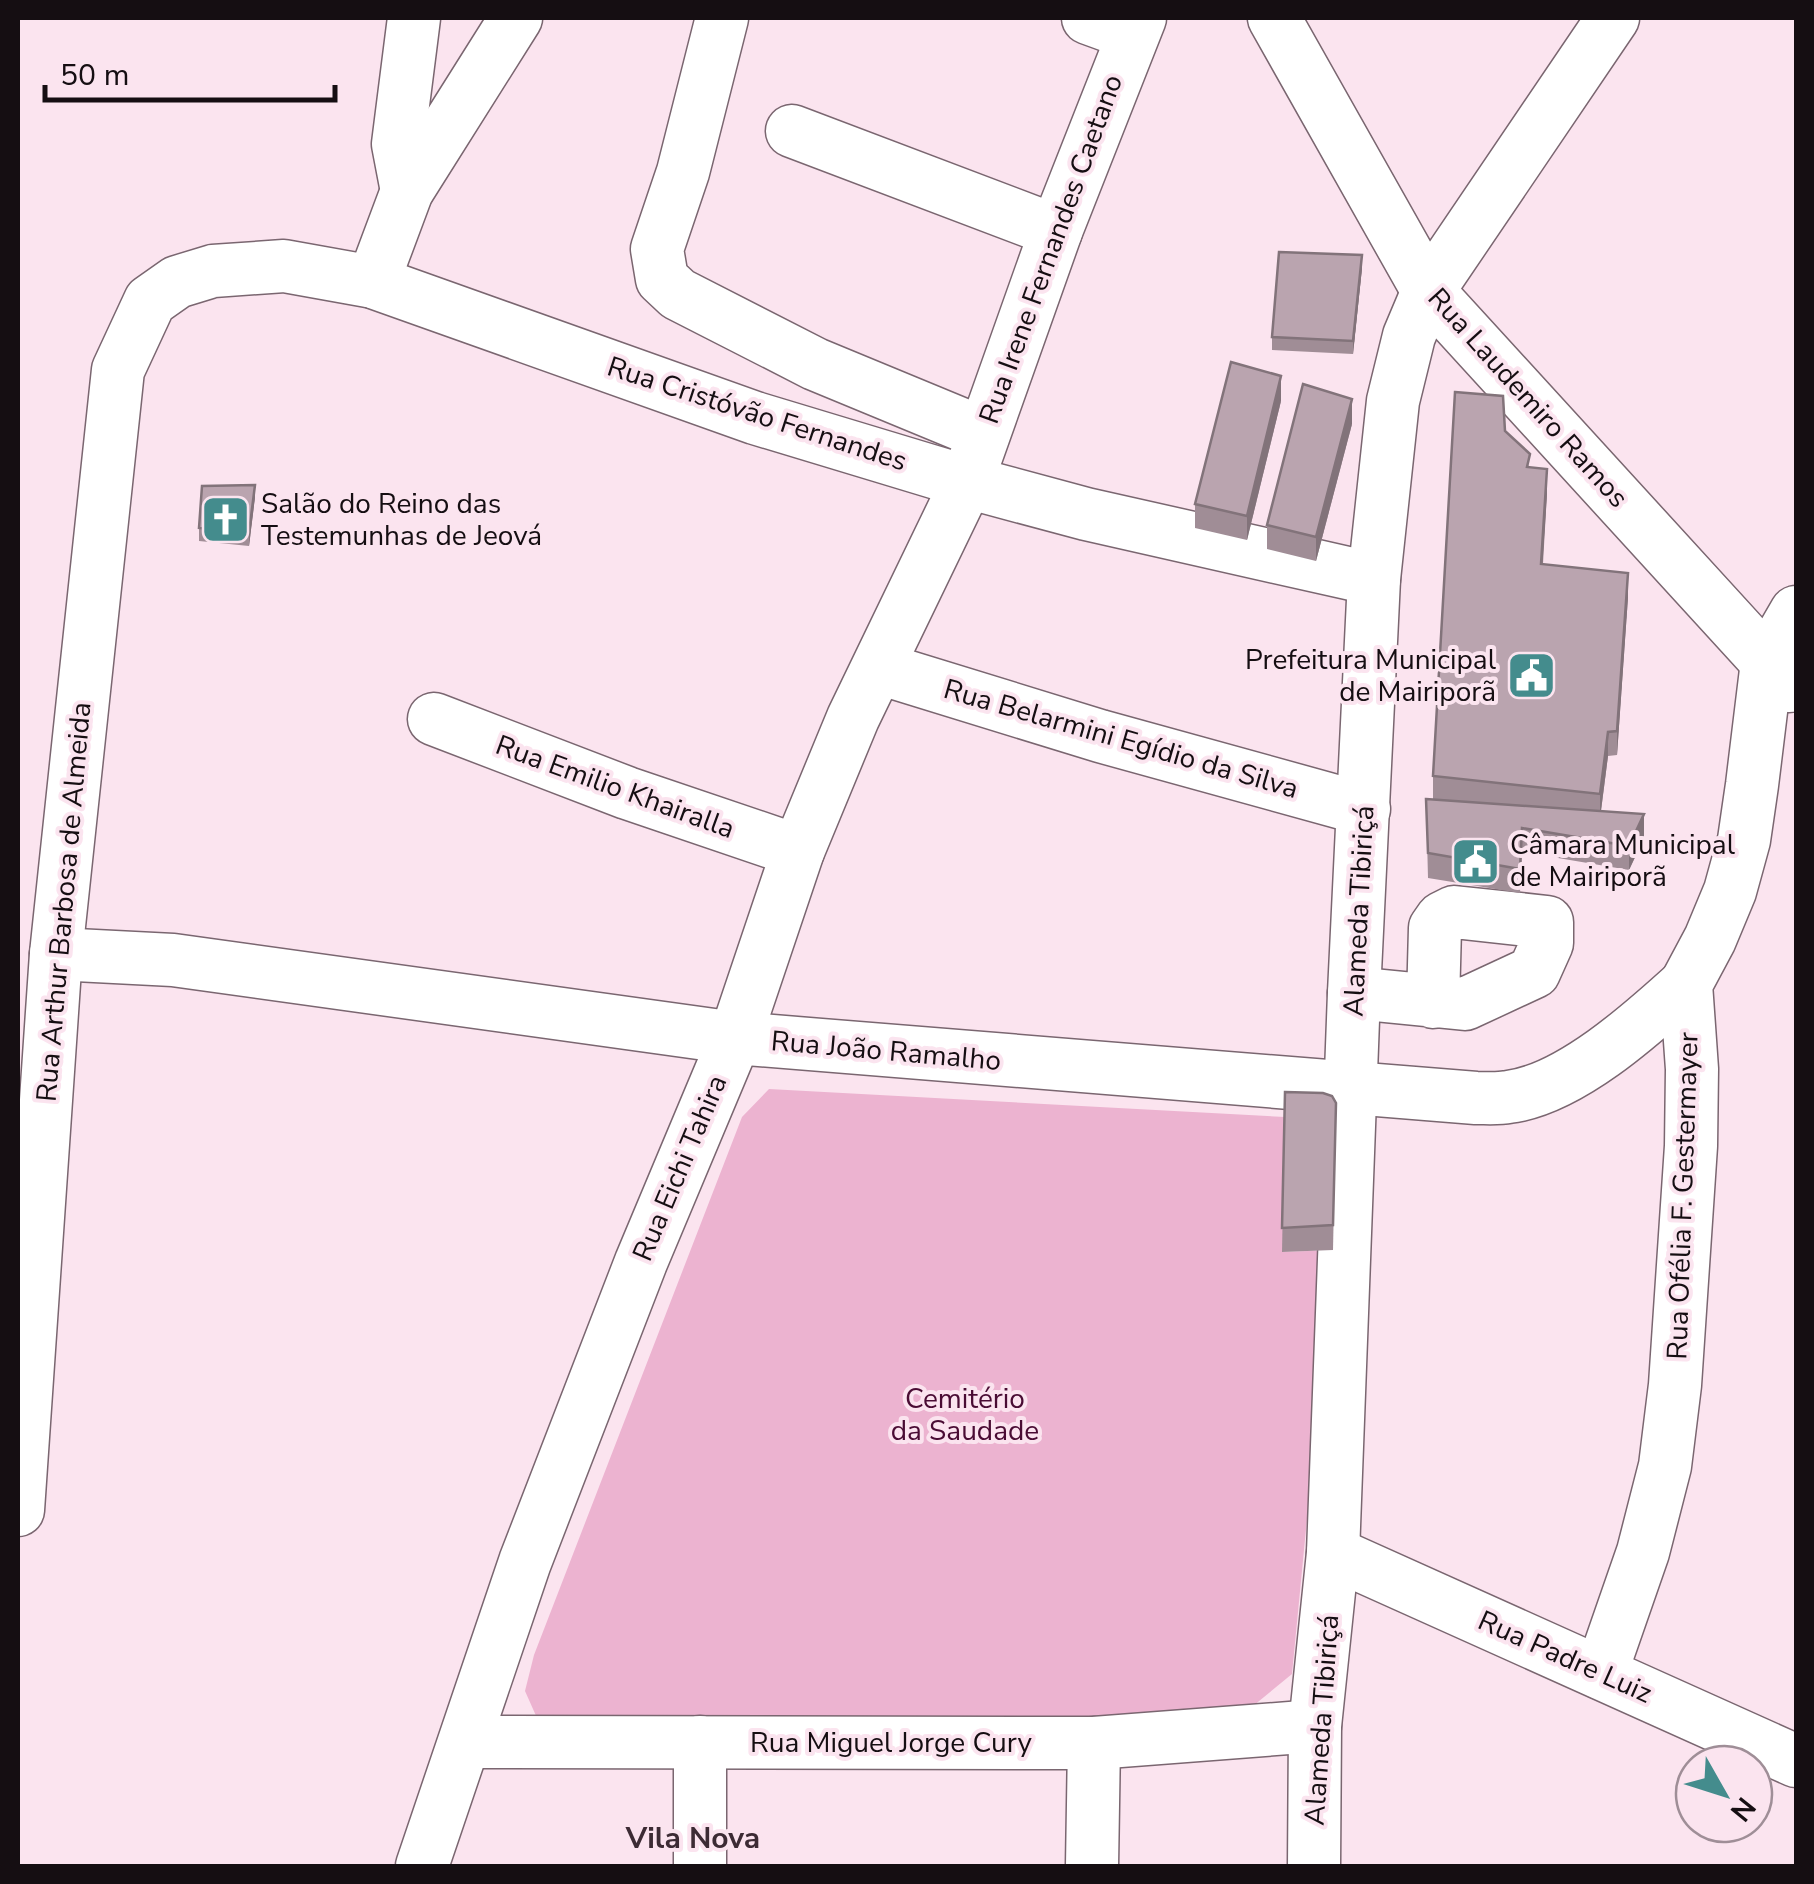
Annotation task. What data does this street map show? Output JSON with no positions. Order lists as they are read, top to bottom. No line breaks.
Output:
{"streets":{"street":["Rua Irene Fernandes Caetano","Rua Laudemiro Ramos","Rua Cristóvão Fernandes","Rua Belarmini Egídio da Silva","Rua Emilio Khairalla","Rua Arthur Barbosa de Almeida","Alameda Tibiriçá","Rua João Ramalho","Rua Eichi Tahira","Rua Ofélia F. Gestermayer","Rua Padre Luiz","Rua Miguel Jorge Cury"]},"crossings":[["Rua Irene Fernandes Caetano","Rua Cristóvão Fernandes"],["Rua Irene Fernandes Caetano","Rua Eichi Tahira"],["Rua Laudemiro Ramos","Alameda Tibiriçá"],["Rua Cristóvão Fernandes","Rua Arthur Barbosa de Almeida"],["Rua Cristóvão Fernandes","Alameda Tibiriçá"],["Rua Cristóvão Fernandes","Rua Eichi Tahira"],["Rua Belarmini Egídio da Silva","Alameda Tibiriçá"],["Rua Belarmini Egídio da Silva","Rua Eichi Tahira"],["Rua Emilio Khairalla","Rua Eichi Tahira"],["Rua Arthur Barbosa de Almeida","Rua João Ramalho"],["Alameda Tibiriçá","Rua João Ramalho"],["Alameda Tibiriçá","Rua Padre Luiz"],["Alameda Tibiriçá","Rua Miguel Jorge Cury"],["Rua João Ramalho","Rua Eichi Tahira"],["Rua João Ramalho","Rua Ofélia F. Gestermayer"],["Rua Eichi Tahira","Rua Miguel Jorge Cury"],["Rua Ofélia F. Gestermayer","Rua Padre Luiz"]],"districts":["Vila Nova"],"parks":["Cemitério da Saudade"],"places":{"church":["Salão do Reino das Testemunhas de Jeová"],"public building":["Prefeitura Municipal de Mairiporã","Câmara Municipal de Mairiporã"]},"scale_bar":"50 m","north":"bottom right"}
